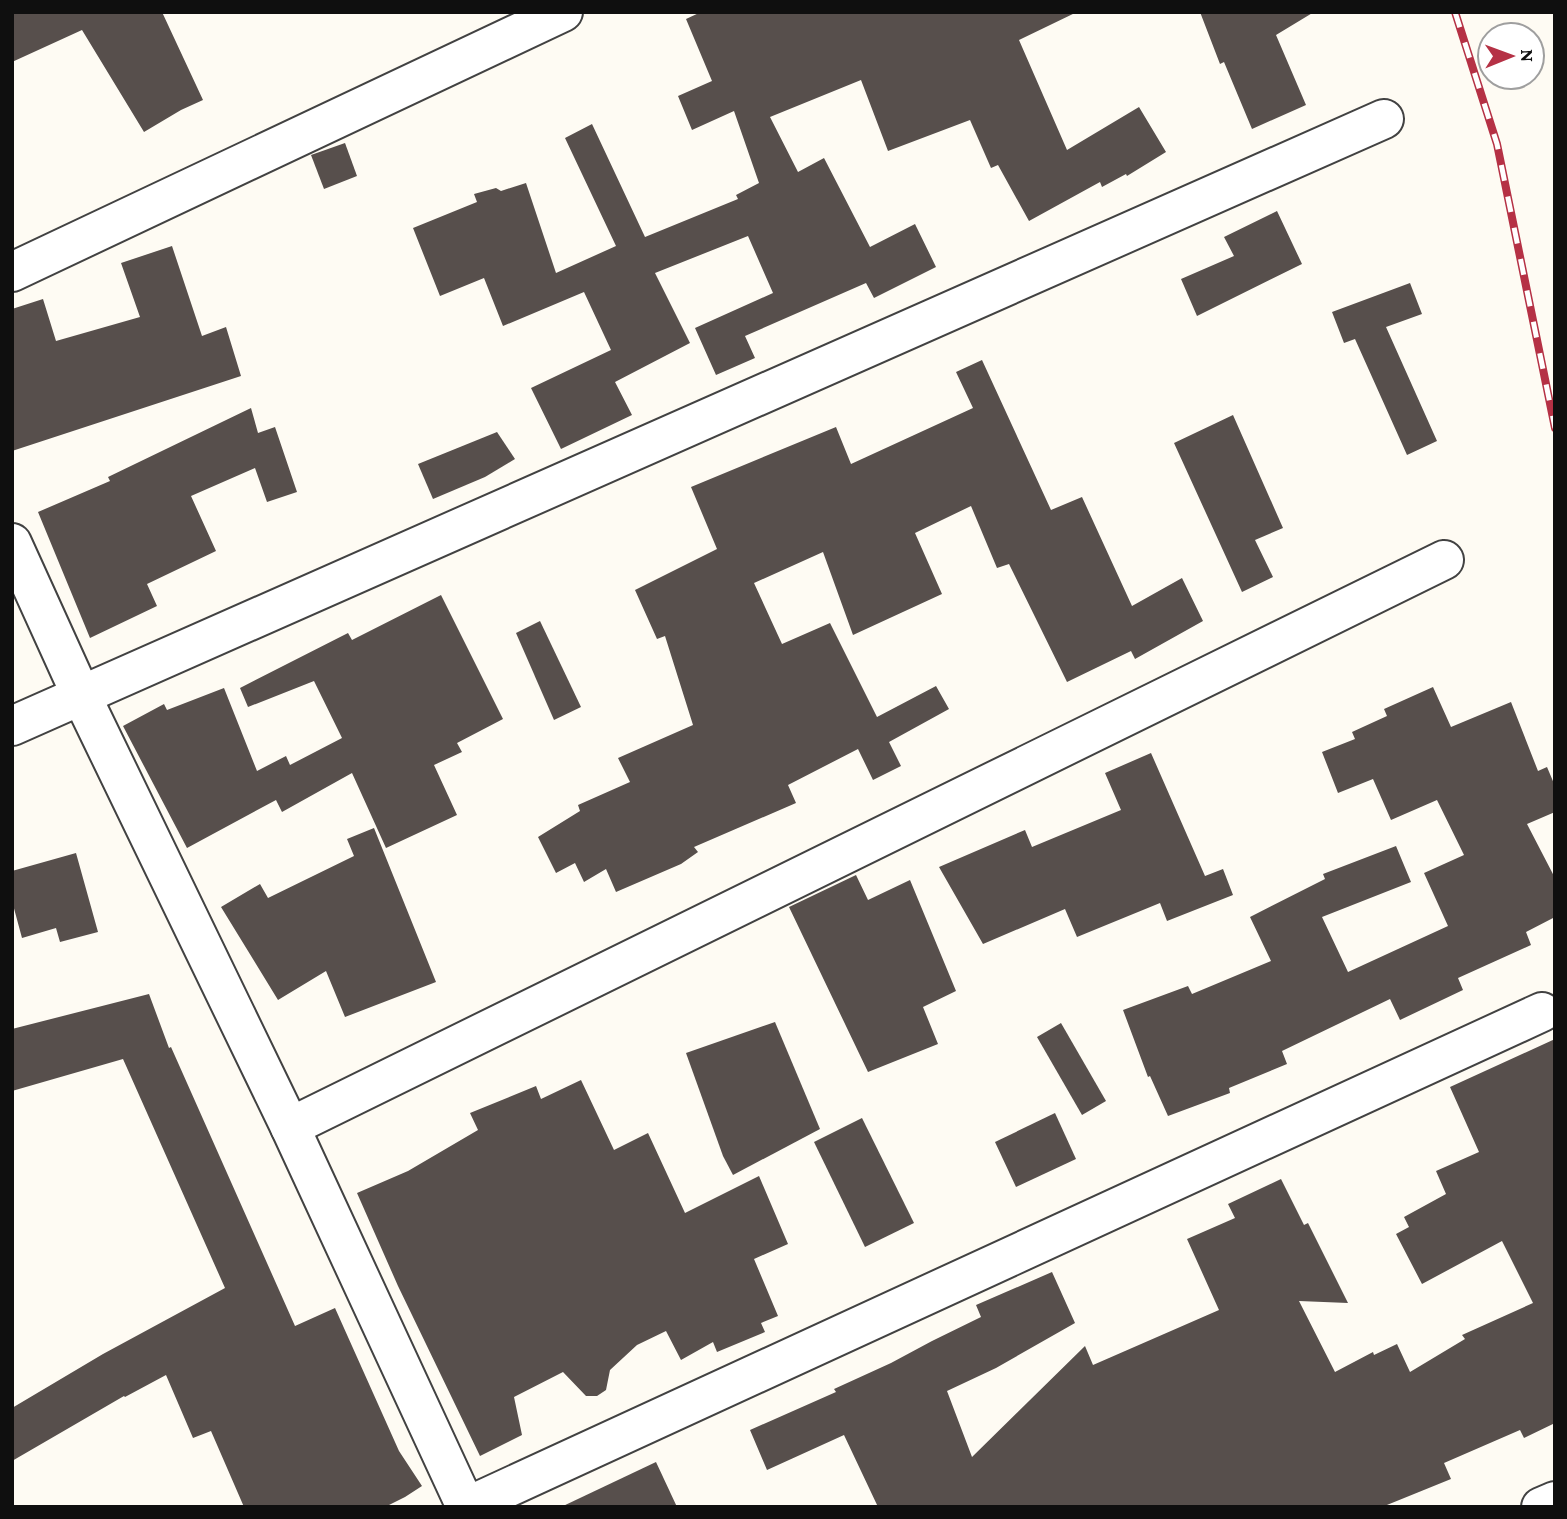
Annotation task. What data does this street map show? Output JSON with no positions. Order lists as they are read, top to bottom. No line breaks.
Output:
{"north":"right"}
